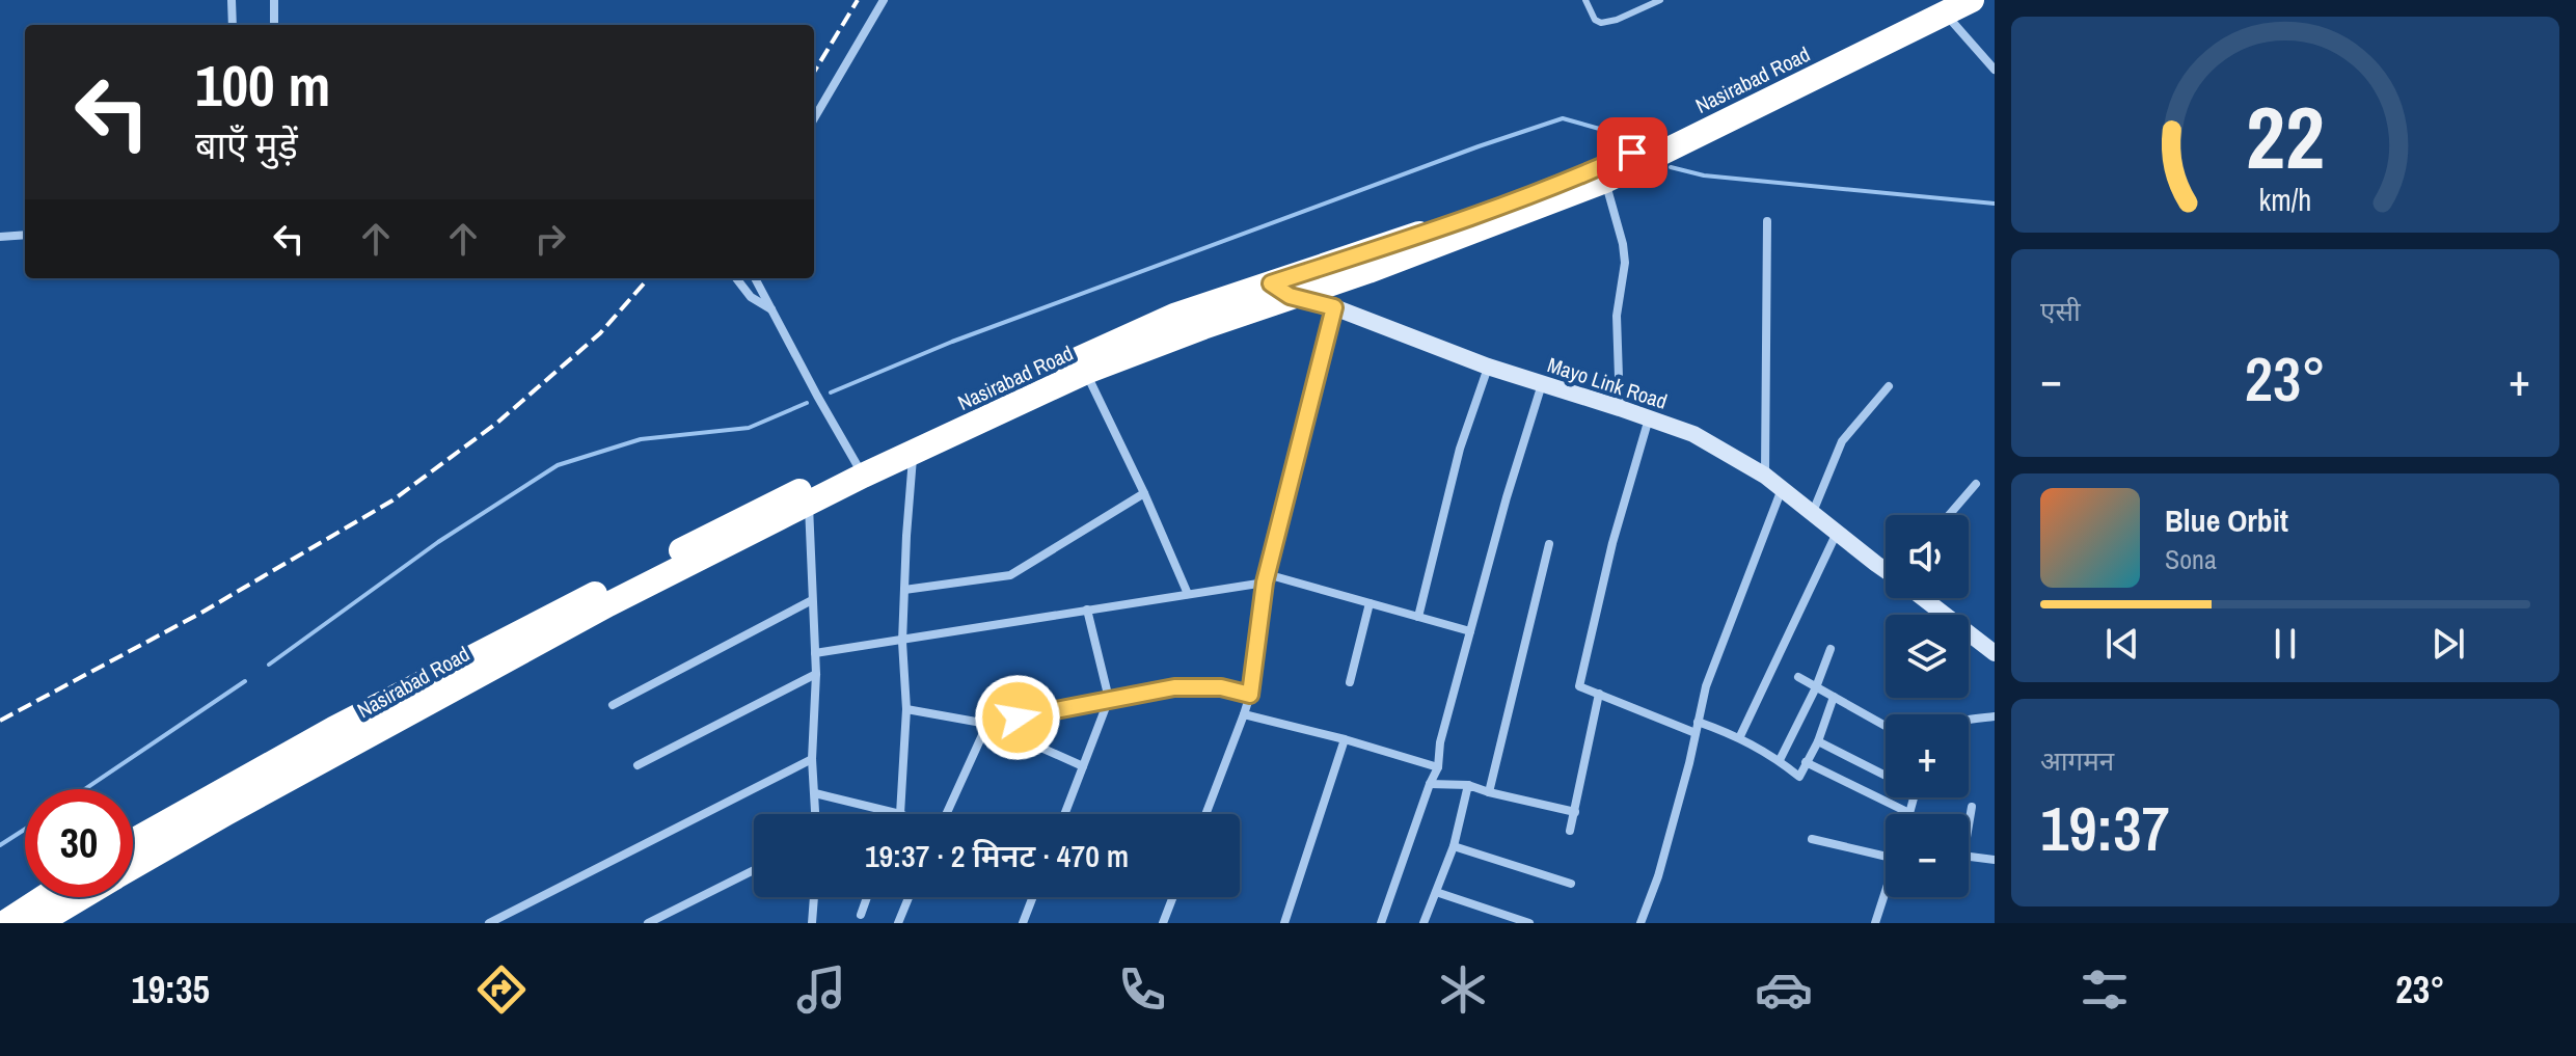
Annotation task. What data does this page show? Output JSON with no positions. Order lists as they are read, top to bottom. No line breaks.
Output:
{"streets":{"highway":["Nasirabad Road"],"street":["Mayo Link Road"]},"crossings":[["Nasirabad Road","Mayo Link Road"]],"page":{"turn":["100 m","बाएँ मुड़ें"],"tile":["एसी",["आगमन","19:37"]],"heat":["−","23°","+"],"song":["Blue Orbit","Sona"],"map_buttons":["+","−"],"limit":"30","trip":"19:37 · 2 मिनट · 470 m","tabs":["19:35","23°"],"gauge":["22","km/h"]}}
